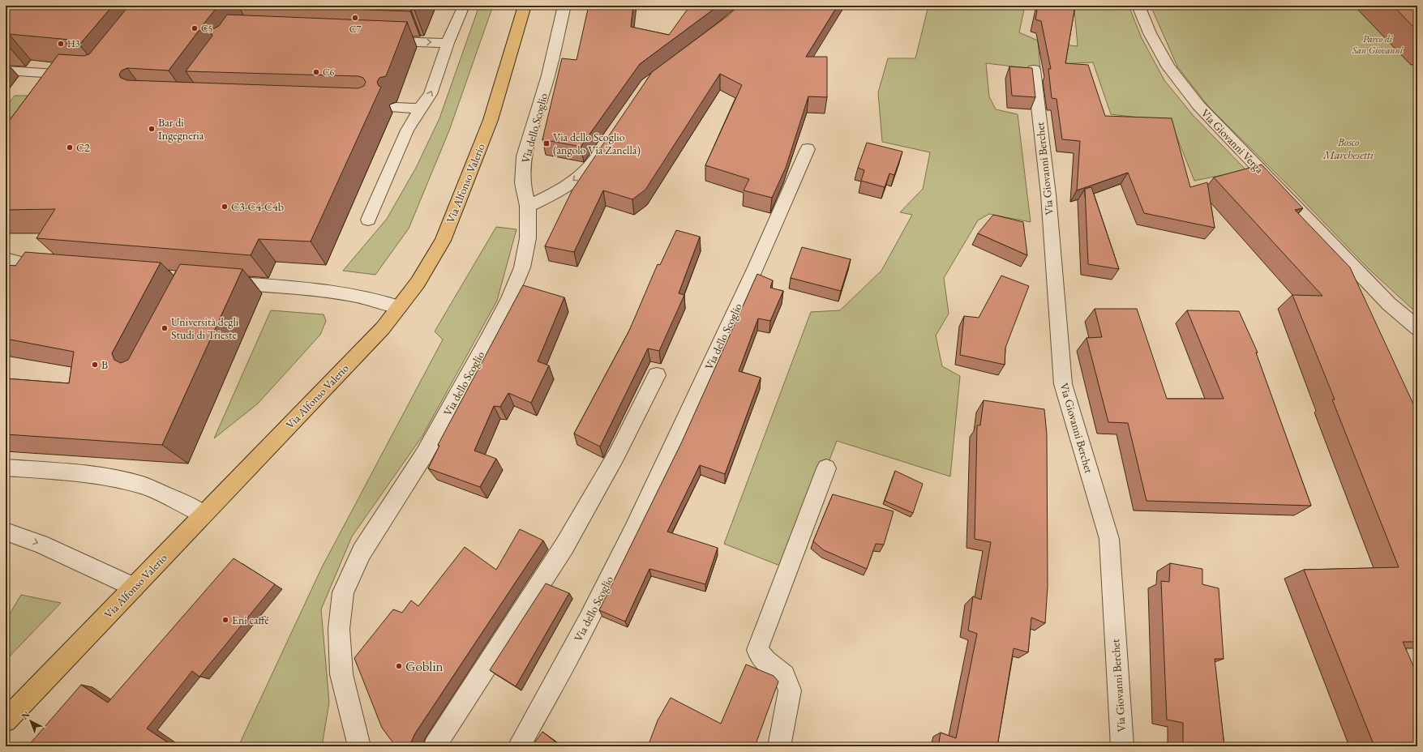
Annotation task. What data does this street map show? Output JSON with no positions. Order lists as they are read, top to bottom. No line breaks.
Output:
{"streets":{"main road":["Via Alfonso Valerio"],"street":["Via dello Scoglio","Via Giovanni Verga","Via Giovanni Berchet"]},"parks":["Parco di San Giovanni","Bosco Marchesetti"],"places":{"other":["C7","C5","H3","C6","Bar di Ingegneria","C2","C3-C4-C4b","Università degli Studi di Trieste","B","Eni caffé","Goblin"],"transit":["Via dello Scoglio (angolo Via Zanella)"]},"north":"top left"}
